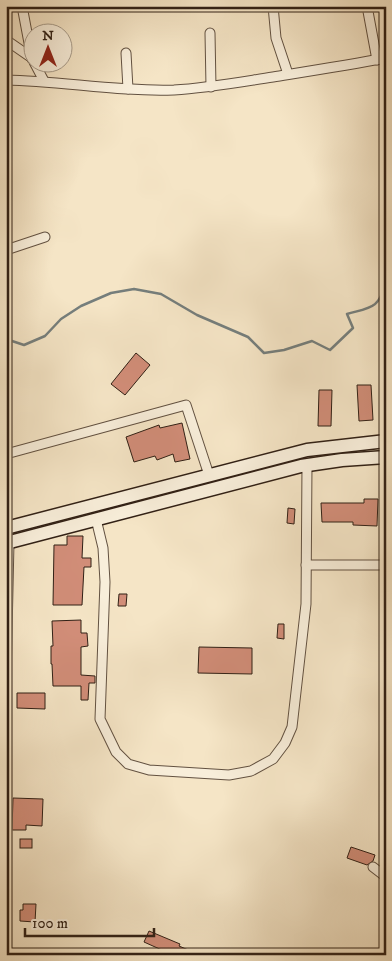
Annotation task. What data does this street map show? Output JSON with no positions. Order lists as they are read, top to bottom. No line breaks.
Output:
{"scale_bar":"100 m","north":"top"}
